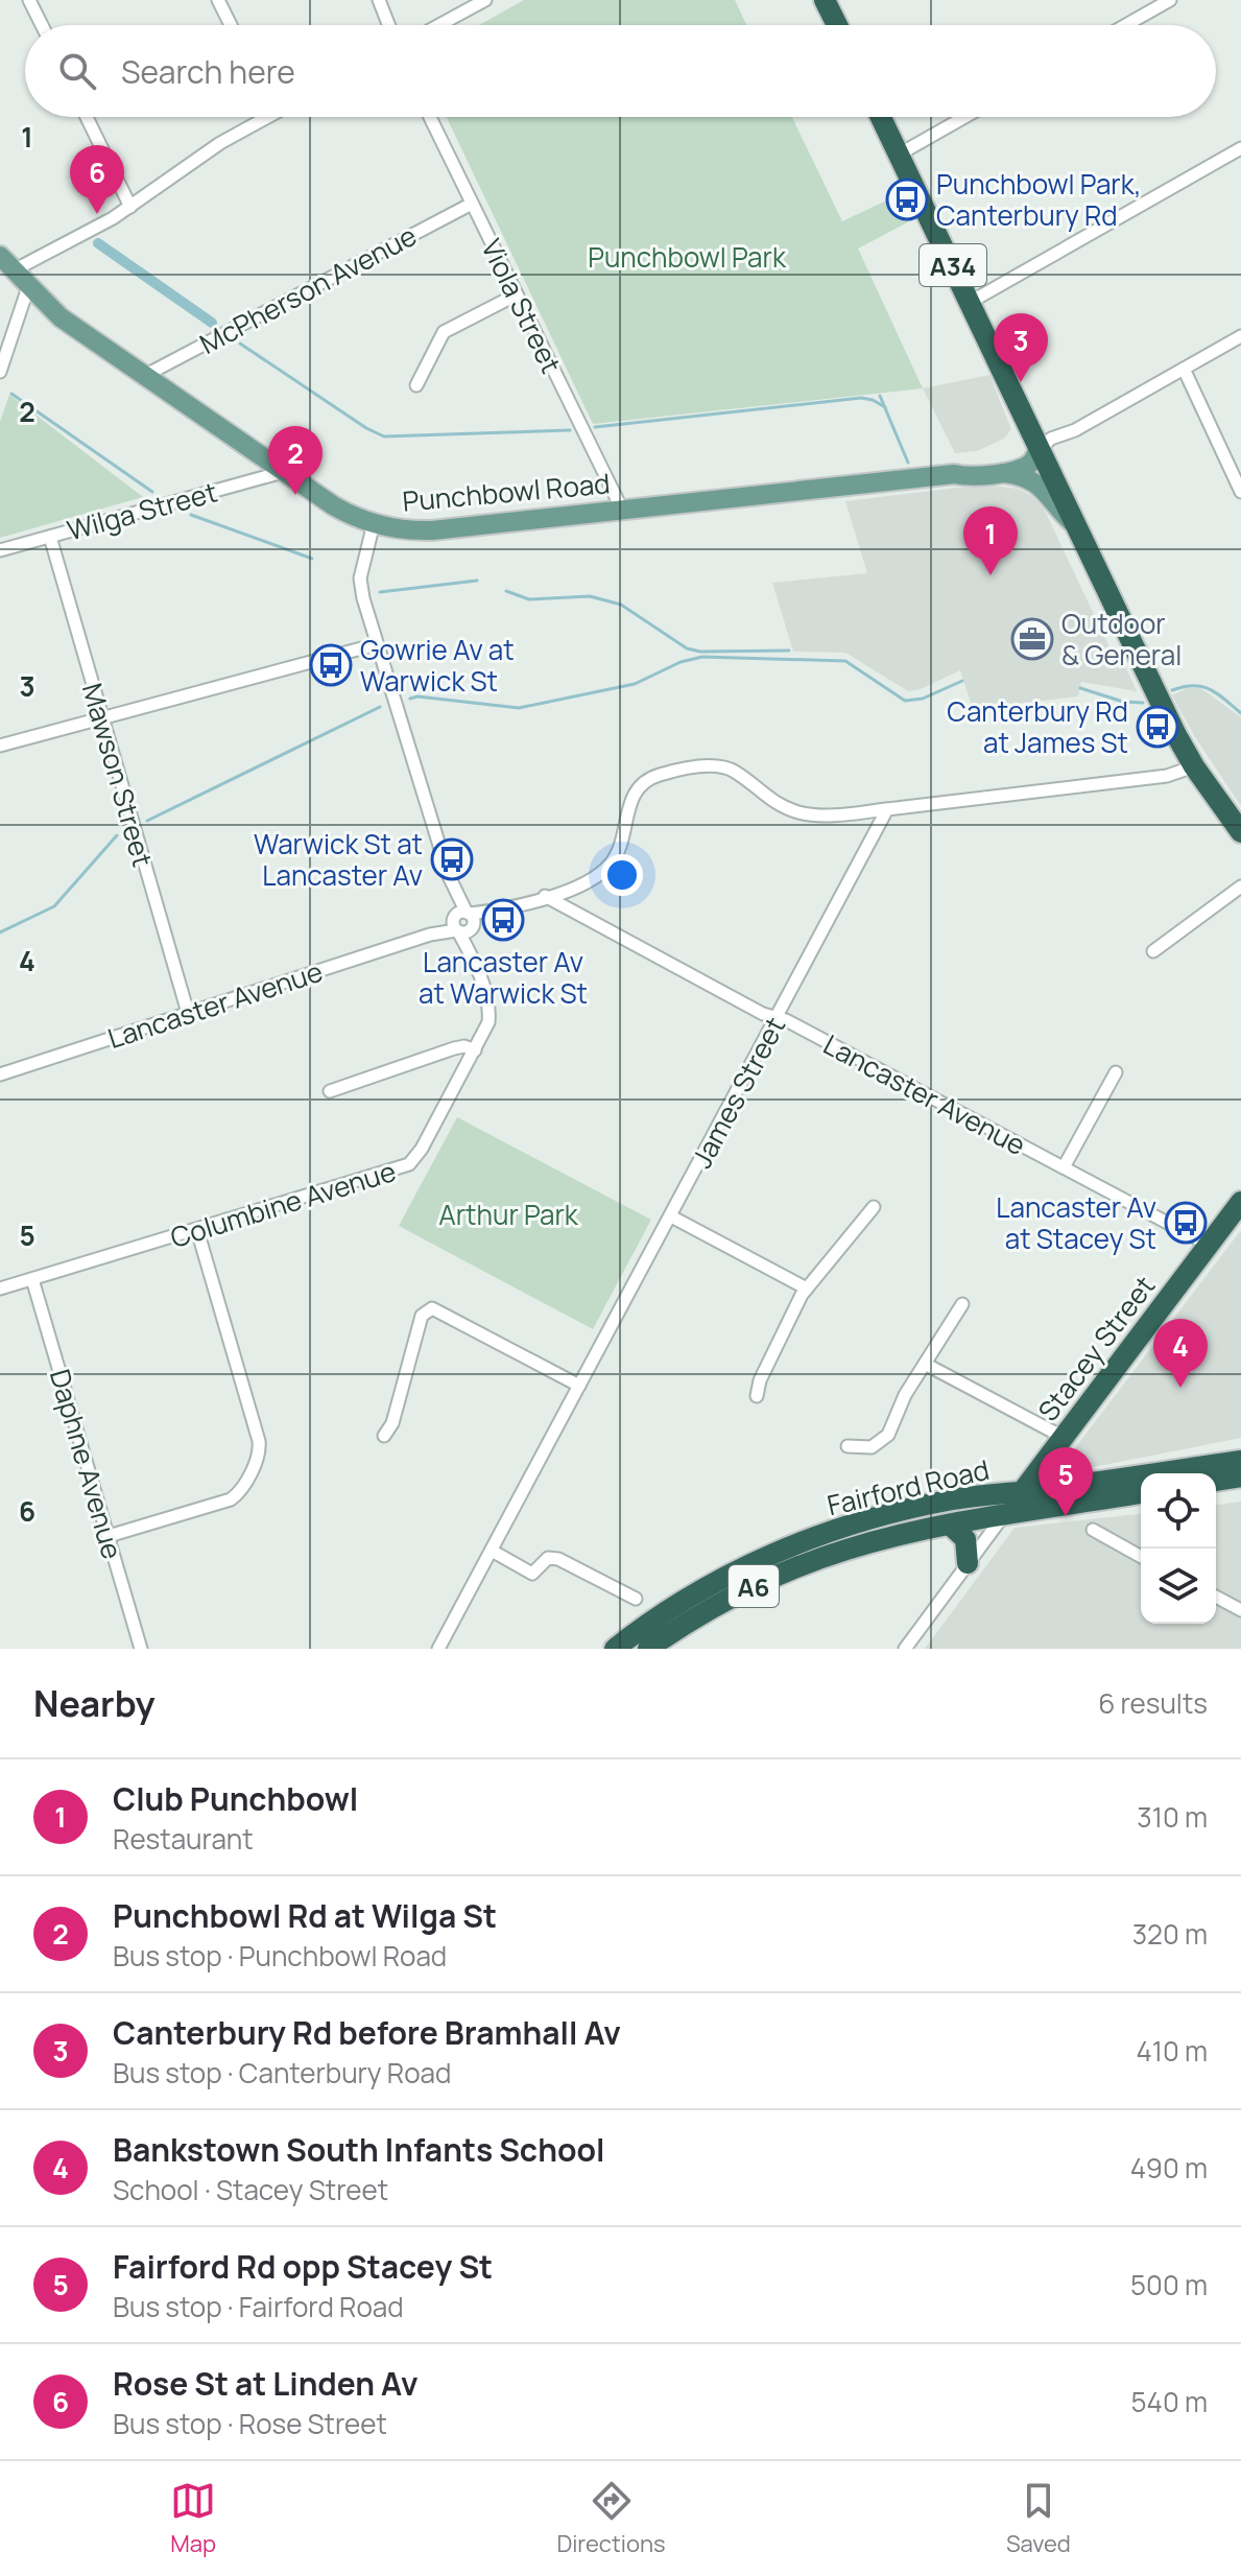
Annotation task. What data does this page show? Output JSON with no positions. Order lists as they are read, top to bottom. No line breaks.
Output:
{"streets":{"highway":["A34","Stacey Street","Fairford Road","A6"],"main road":["Punchbowl Road"],"street":["McPherson Avenue","Viola Street","Wilga Street","Mawson Street","Lancaster Avenue","James Street","Columbine Avenue","Daphne Avenue"]},"crossings":[["A34","Punchbowl Road"],["McPherson Avenue","Viola Street"],["McPherson Avenue","Punchbowl Road"],["Viola Street","Punchbowl Road"],["Punchbowl Road","Wilga Street"],["Wilga Street","Mawson Street"],["Mawson Street","Lancaster Avenue"],["Lancaster Avenue","James Street"],["Lancaster Avenue","Stacey Street"],["Columbine Avenue","Daphne Avenue"],["Stacey Street","Fairford Road"]],"parks":["Punchbowl Park","Arthur Park"],"places":{"bus stop":["Punchbowl Park, Canterbury Rd","Gowrie Av at Warwick St","Canterbury Rd at James St","Warwick St at Lancaster Av","Lancaster Av at Warwick St","Lancaster Av at Stacey St"],"office":["Outdoor & General"]},"page":{"search":"Search here","pins":["6","3","2","1","4","5"],"heading":["Nearby","6 results"],"list":[{"mark":"1","name":"Club Punchbowl","note":"Restaurant","value":"310 m"},{"mark":"2","name":"Punchbowl Rd at Wilga St","note":"Bus stop · Punchbowl Road","value":"320 m"},{"mark":"3","name":"Canterbury Rd before Bramhall Av","note":"Bus stop · Canterbury Road","value":"410 m"},{"mark":"4","name":"Bankstown South Infants School","note":"School · Stacey Street","value":"490 m"},{"mark":"5","name":"Fairford Rd opp Stacey St","note":"Bus stop · Fairford Road","value":"500 m"},{"mark":"6","name":"Rose St at Linden Av","note":"Bus stop · Rose Street","value":"540 m"}],"nav":["Map","Directions","Saved"]},"grid":{"rows":["1","2","3","4","5","6"]}}
